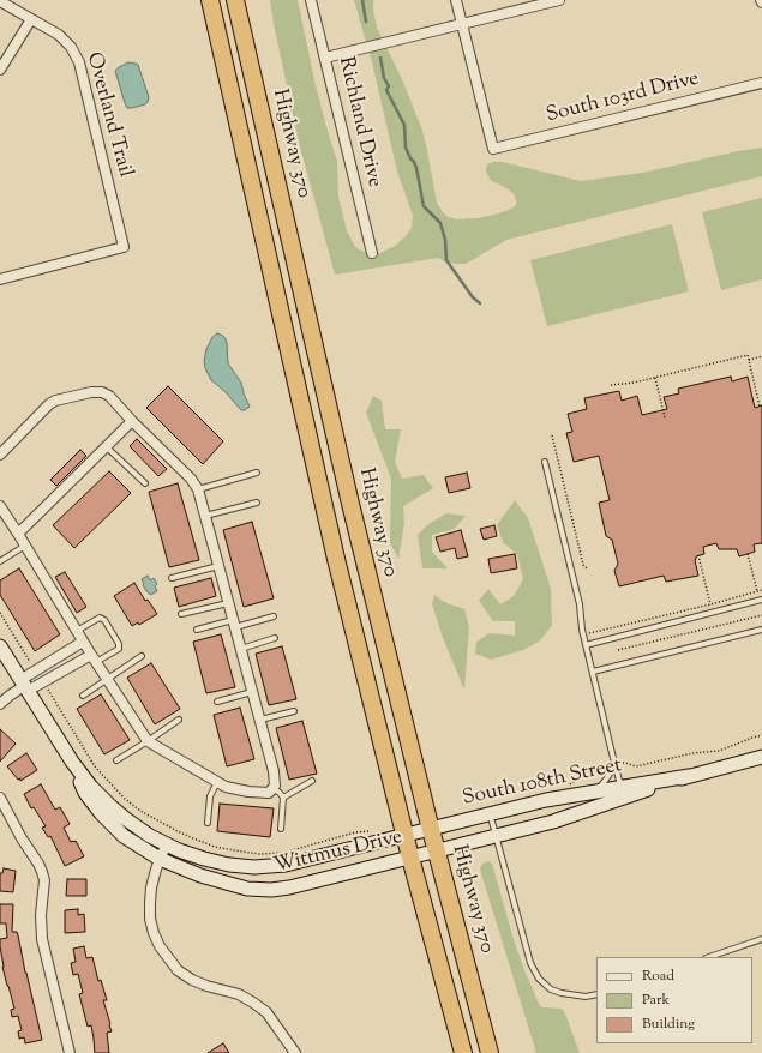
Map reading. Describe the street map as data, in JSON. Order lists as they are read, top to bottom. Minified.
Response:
{"streets":{"highway":["Highway 370"],"street":["South 103rd Drive","Overland Trail","Richland Drive","South 108th Street","Wittmus Drive"]},"crossings":[["Highway 370","South 108th Street"],["Highway 370","Wittmus Drive"],["South 108th Street","Wittmus Drive"]],"legend":["Road","Park","Building"]}
